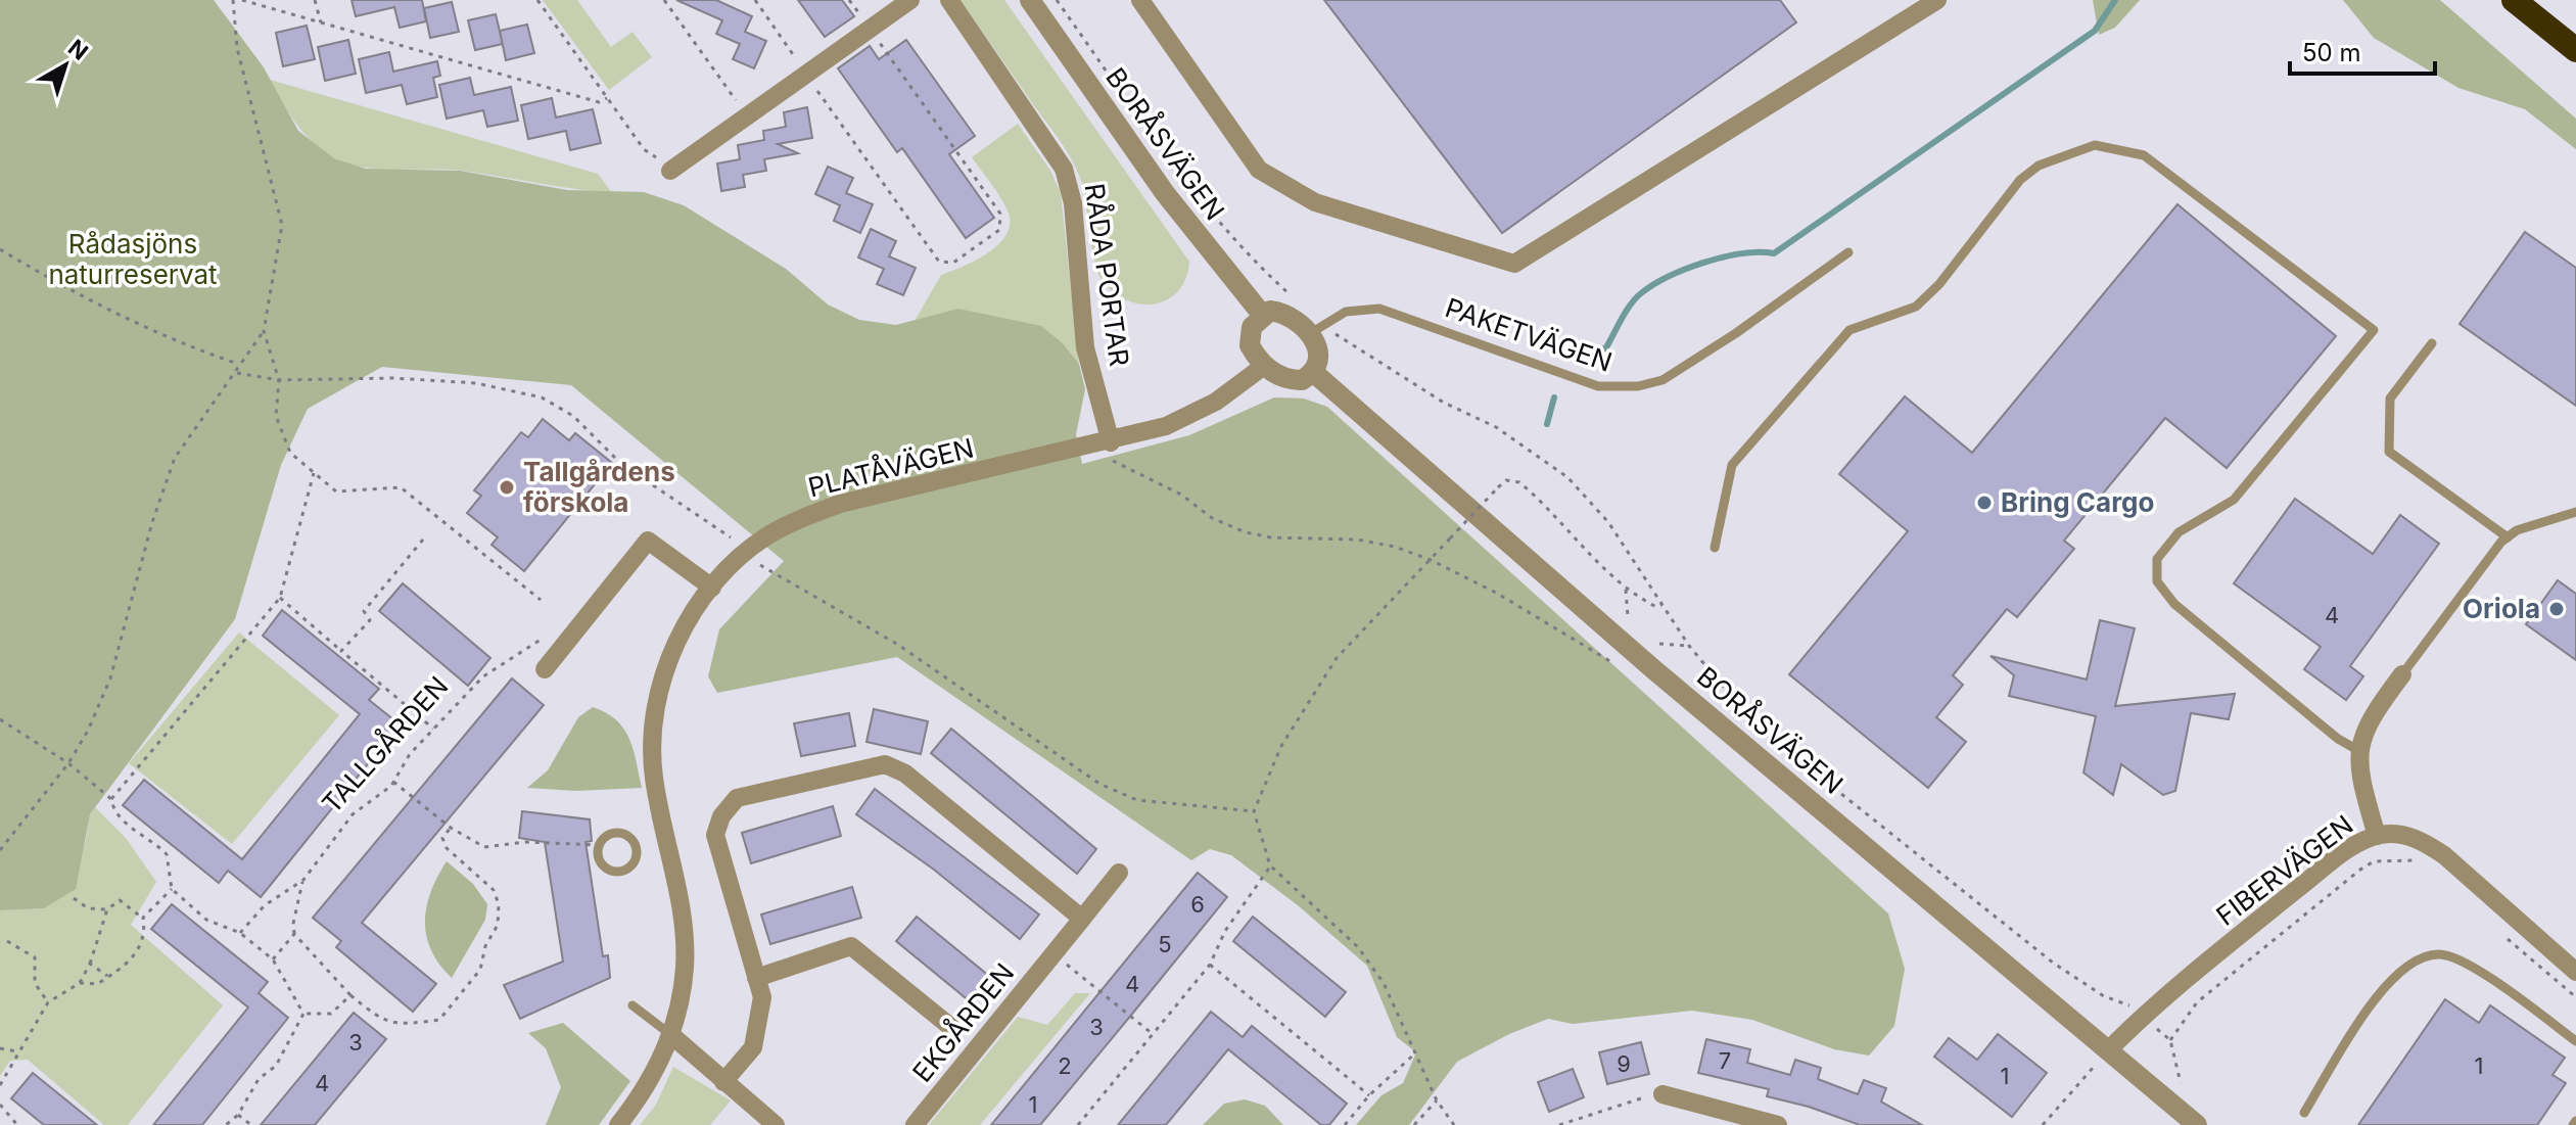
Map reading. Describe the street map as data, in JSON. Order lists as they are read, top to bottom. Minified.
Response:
{"streets":{"street":["BORÅSVÄGEN","RÅDA PORTAR","PLATÅVÄGEN","FIBERVÄGEN","EKGÅRDEN"],"lane":["PAKETVÄGEN"],"path":["TALLGÅRDEN"]},"crossings":[["BORÅSVÄGEN","PAKETVÄGEN"],["BORÅSVÄGEN","PLATÅVÄGEN"],["BORÅSVÄGEN","FIBERVÄGEN"],["RÅDA PORTAR","PLATÅVÄGEN"],["PAKETVÄGEN","PLATÅVÄGEN"]],"parks":["Rådasjöns naturreservat"],"places":["Tallgårdens förskola","Bring Cargo","Oriola"],"house_numbers":["4","6","5","4","3","3","7","9","2","1","1","4","1"],"scale_bar":"50 m","north":"top right"}
